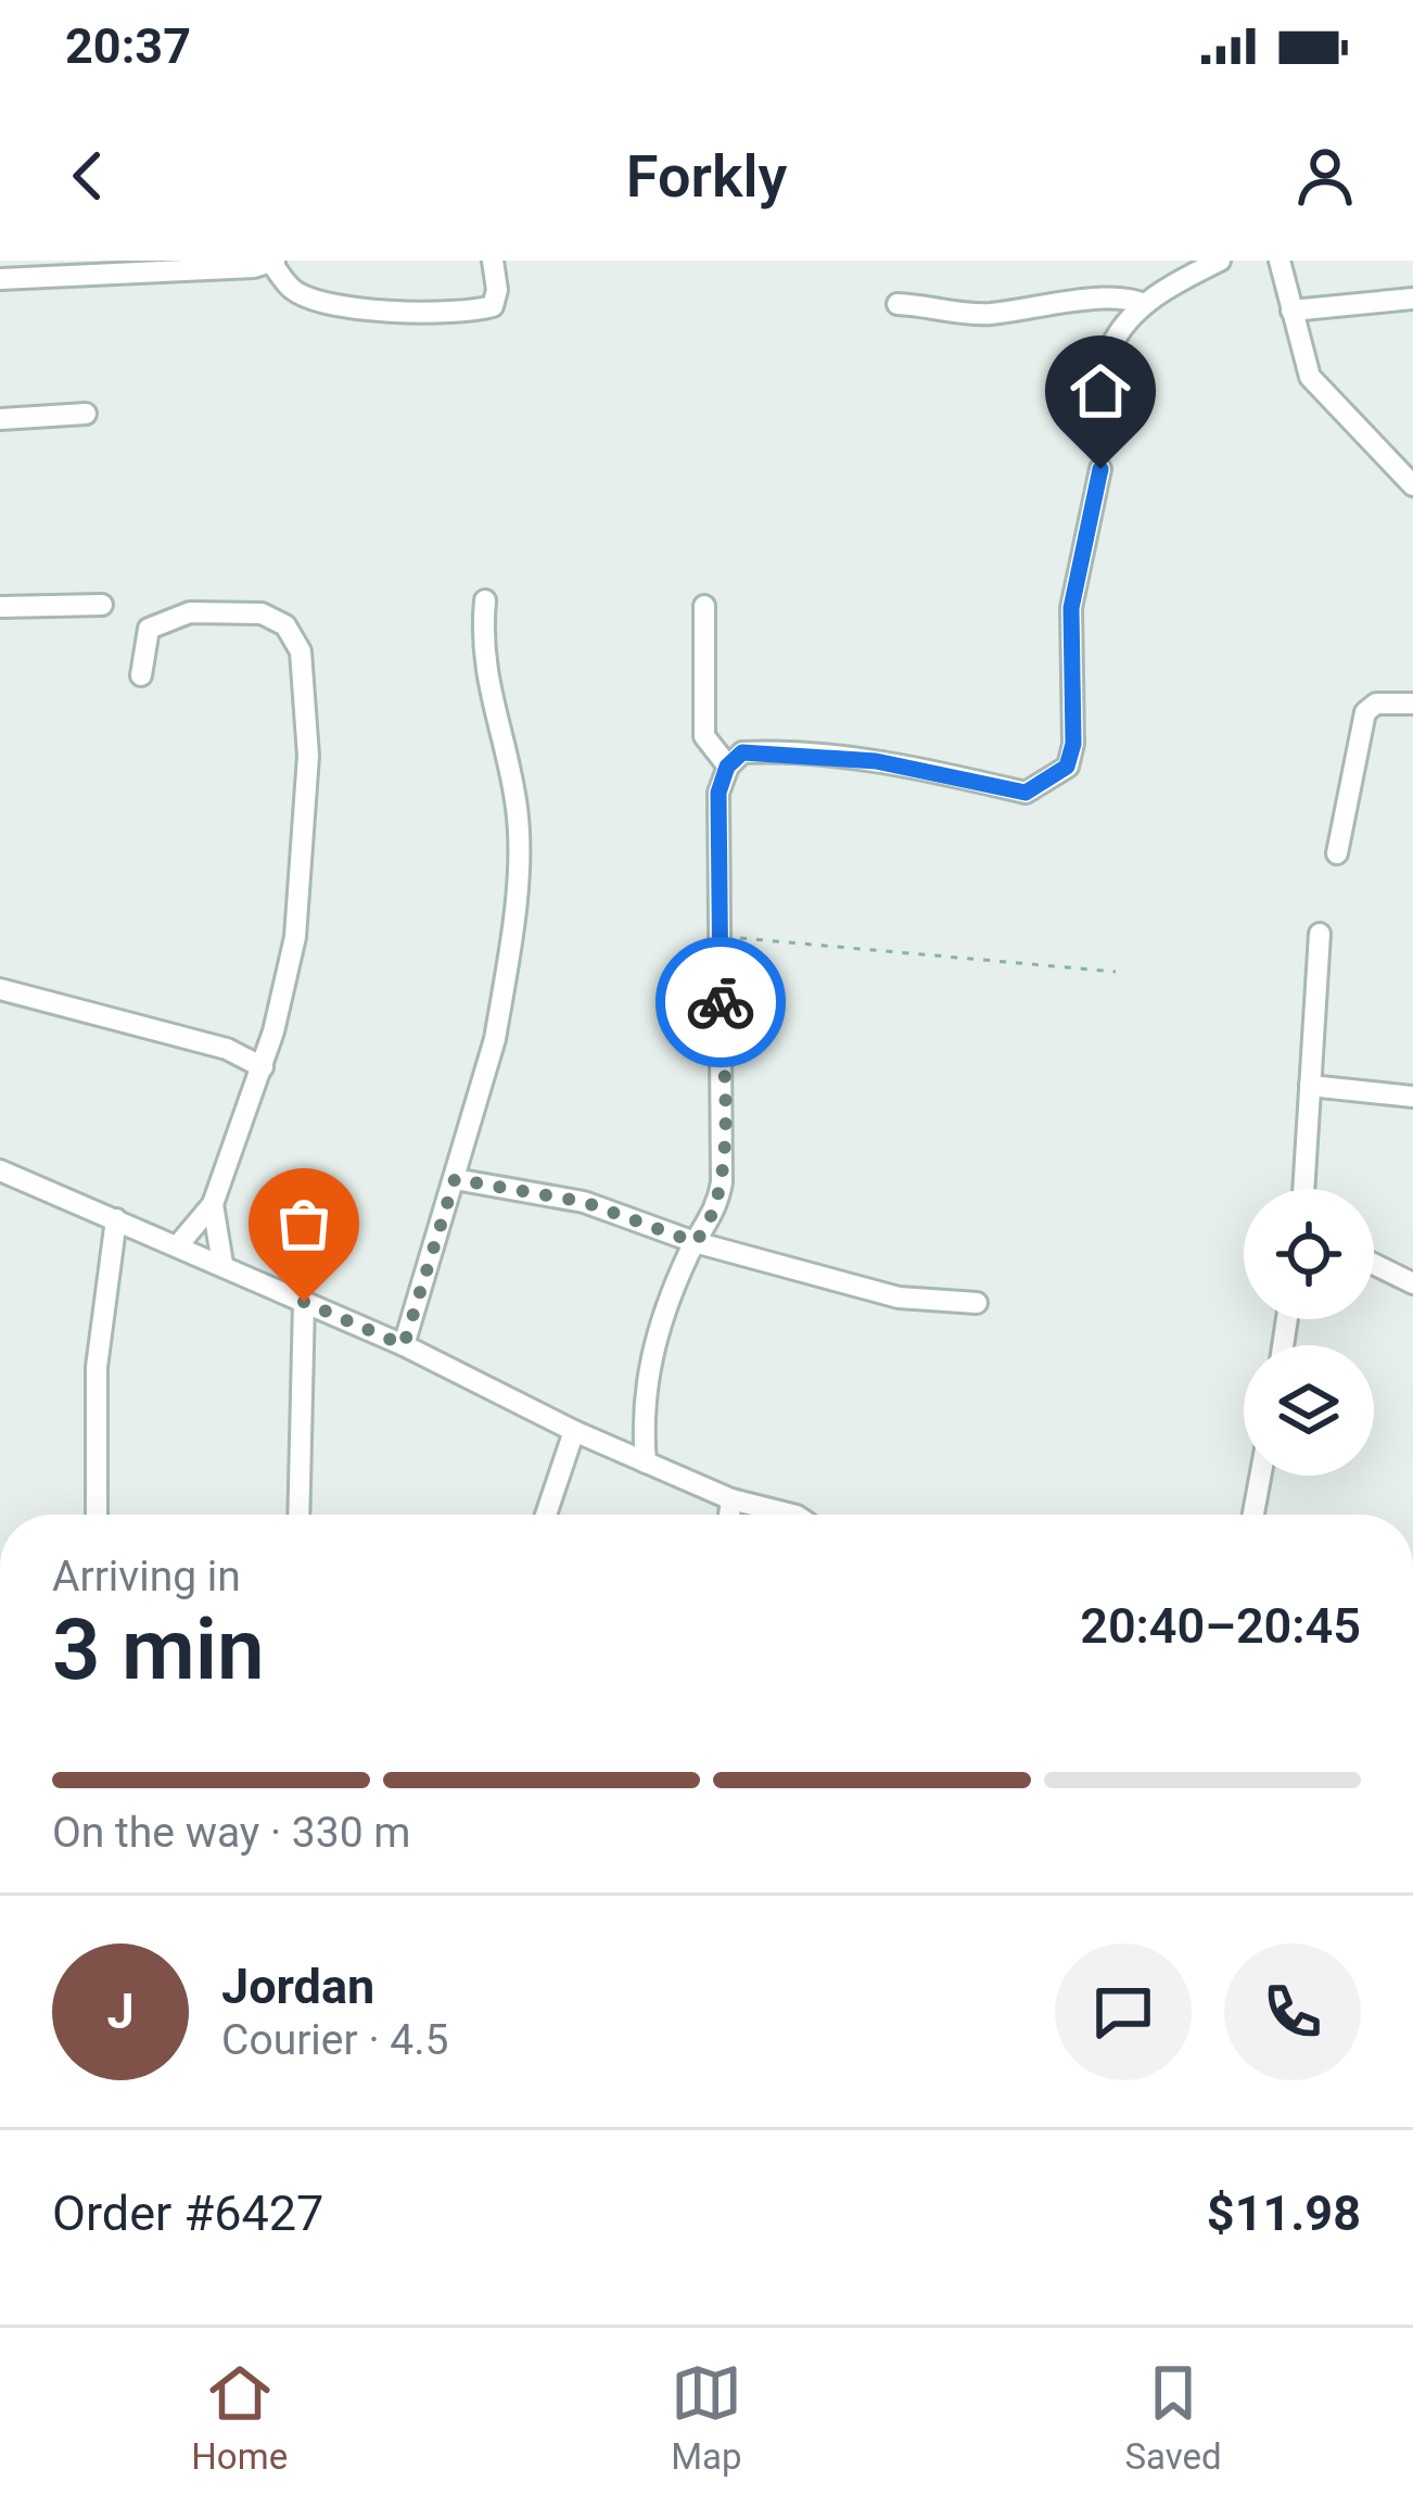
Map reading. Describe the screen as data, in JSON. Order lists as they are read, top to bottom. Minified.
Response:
{"page":{"status":"20:37","header":"Forkly","heading":["3 min","Arriving in","20:40–20:45"],"panel":["Jordan","Courier · 4.5","Order #6427","$11.98"],"bar":"On the way · 330 m","round":"J","tabs":["Home","Map","Saved"]}}
